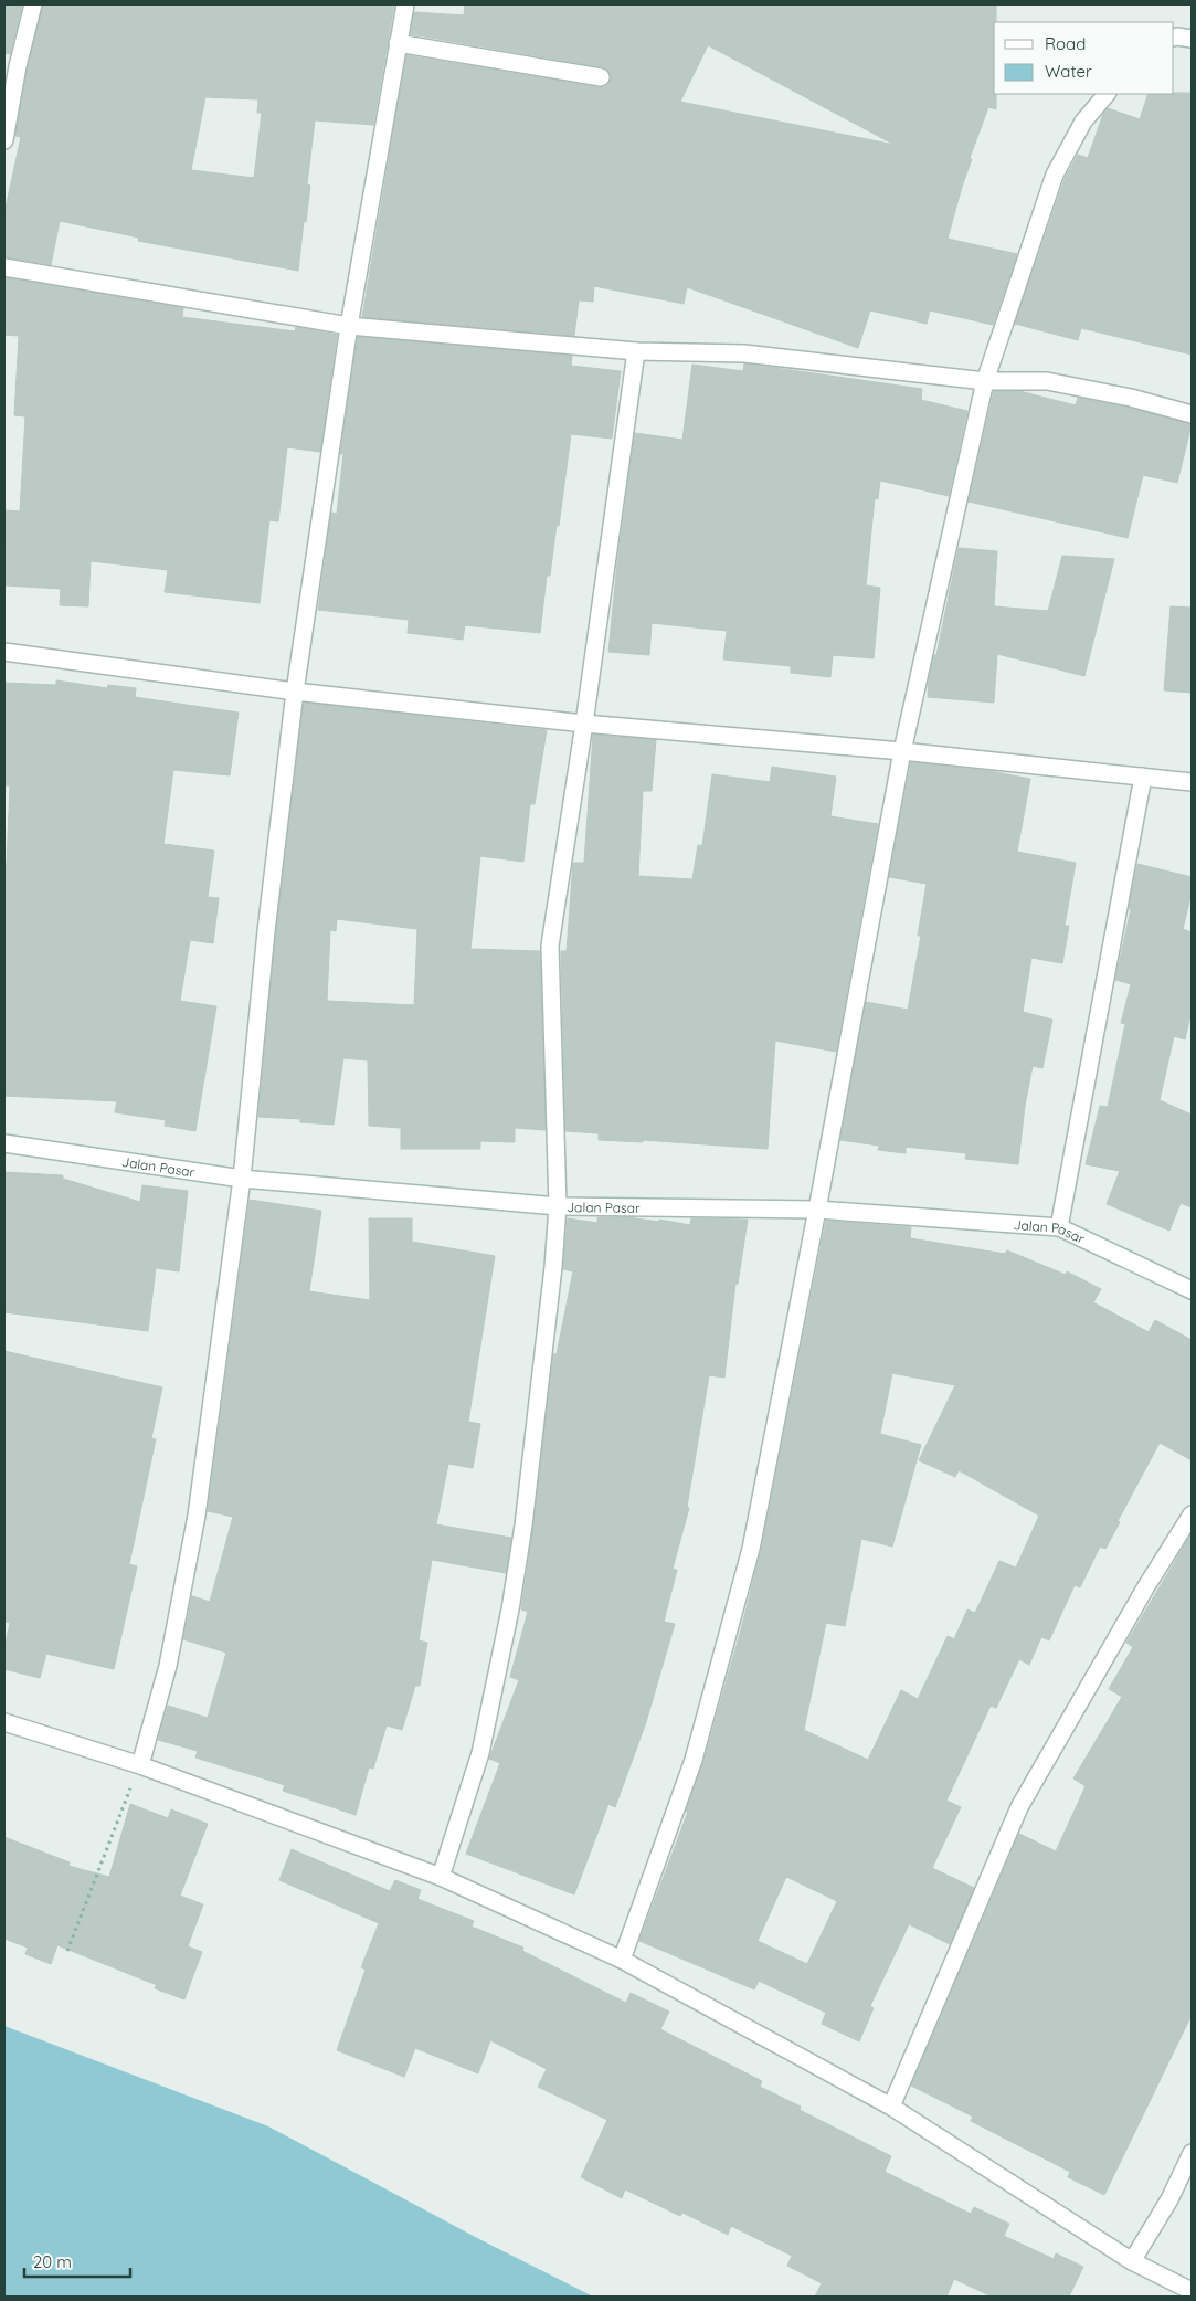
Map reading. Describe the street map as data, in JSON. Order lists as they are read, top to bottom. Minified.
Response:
{"streets":{"street":["Jalan Pasar"]},"legend":["Road","Water"],"scale_bar":"20 m"}
